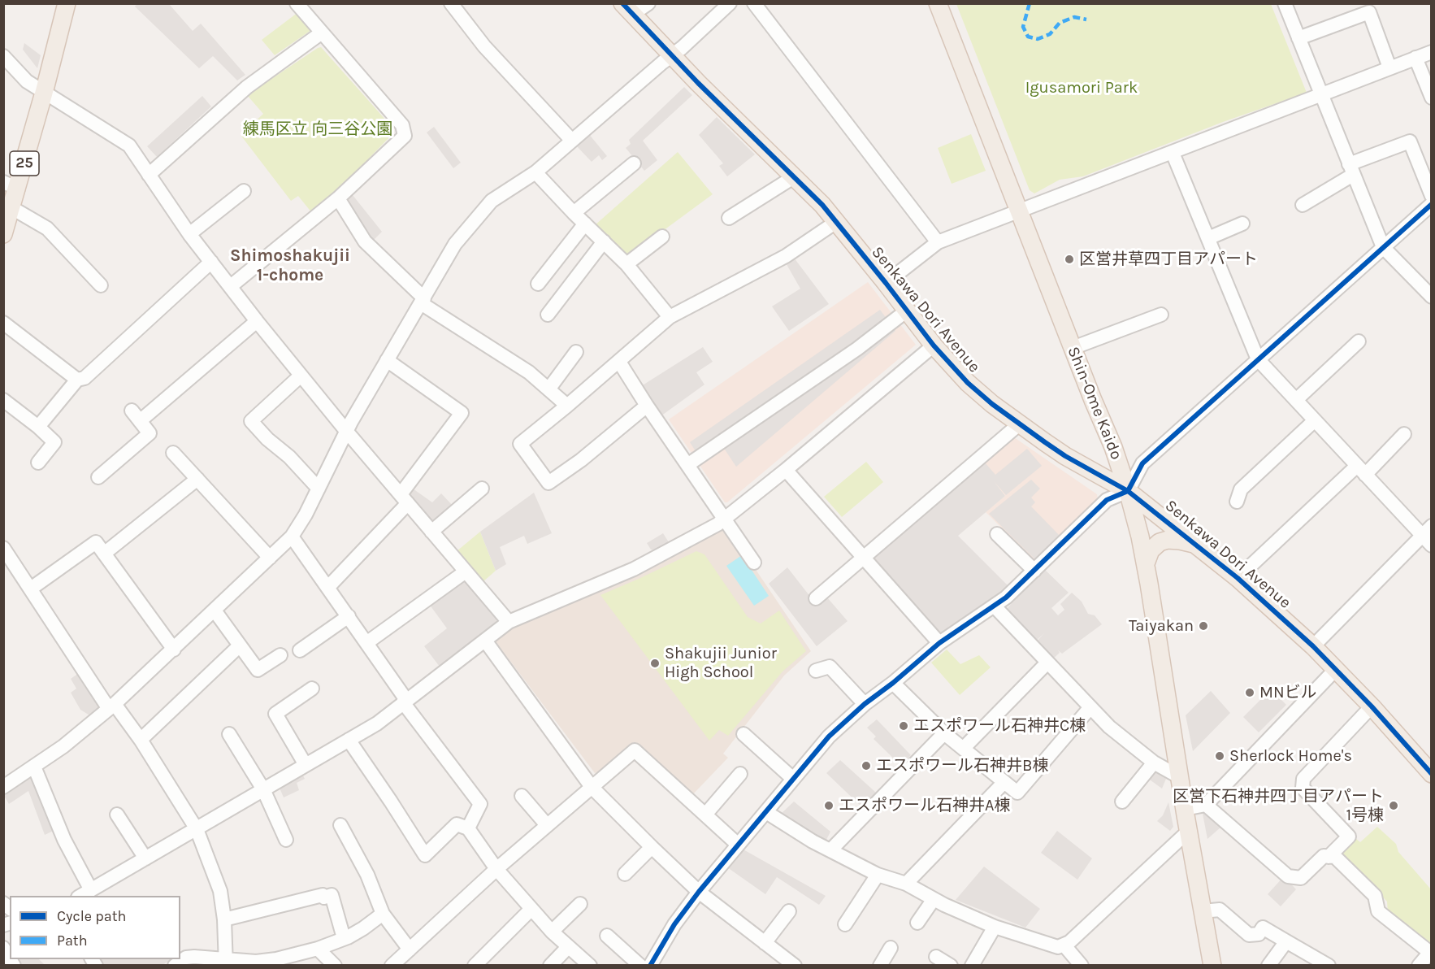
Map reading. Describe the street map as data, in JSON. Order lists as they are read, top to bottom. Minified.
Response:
{"streets":{"main road":["25","Senkawa Dori Avenue","Shin-Ome Kaido"]},"crossings":[["Senkawa Dori Avenue","Shin-Ome Kaido"]],"districts":["Shimoshakujii 1-chome"],"parks":["Igusamori Park","練馬区立 向三谷公園"],"places":["区営井草四丁目アパート","Taiyakan","Shakujii Junior High School","MNビル","エスポワール石神井C棟","Sherlock Home's","エスポワール石神井B棟","エスポワール石神井A棟","区営下石神井四丁目アパート 1号棟"],"legend":["Cycle path","Path"]}
